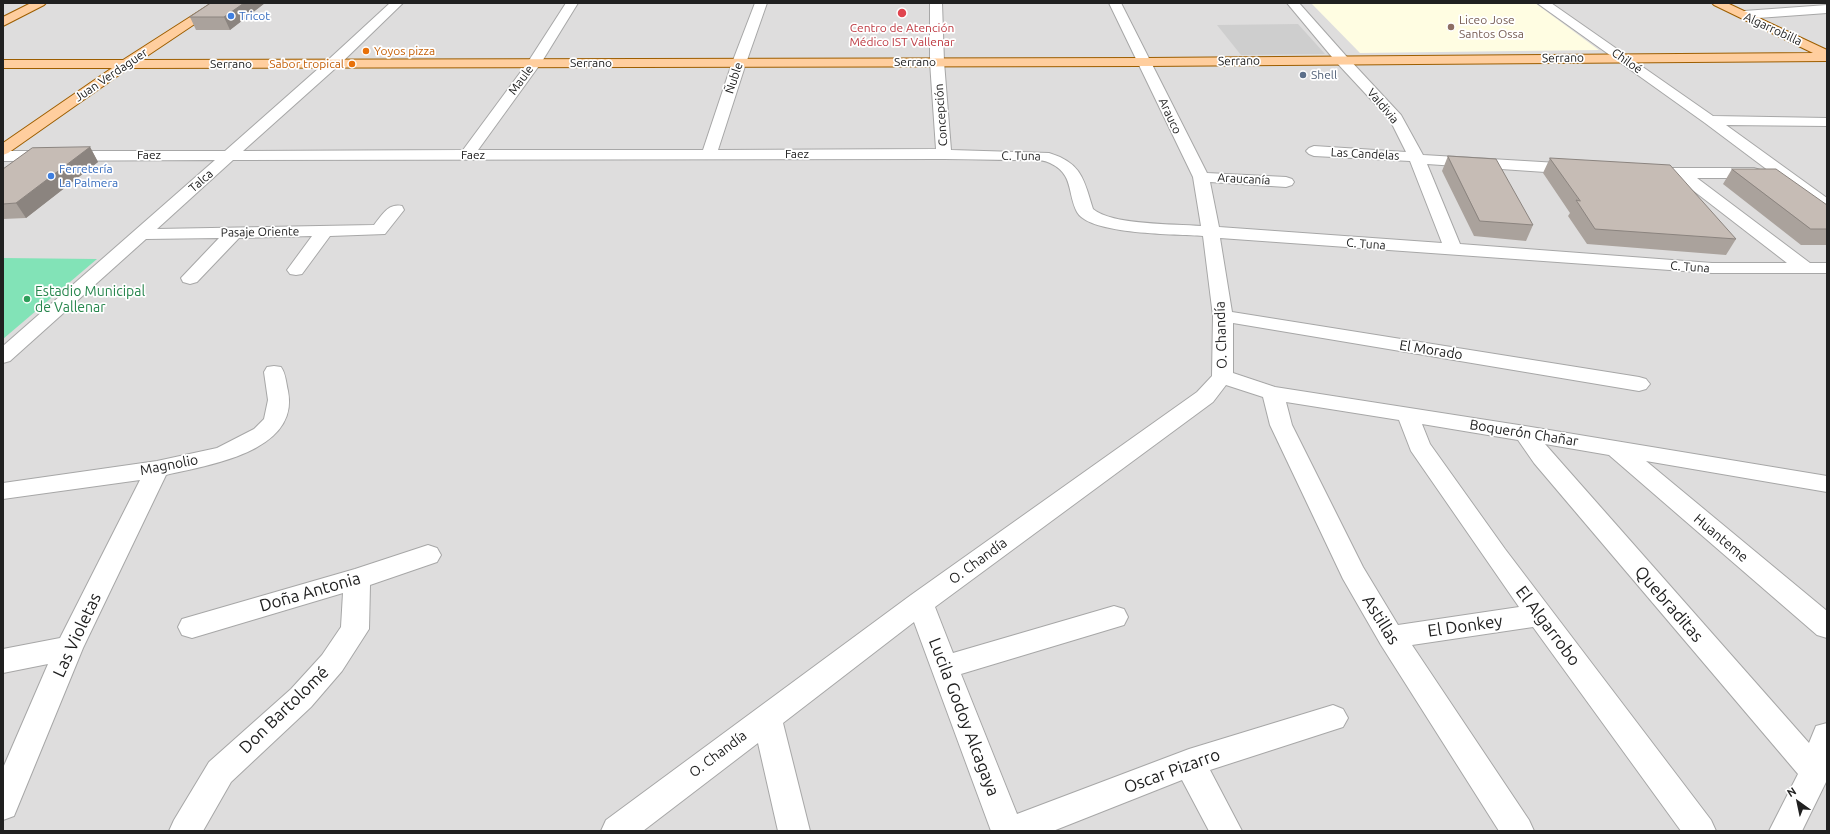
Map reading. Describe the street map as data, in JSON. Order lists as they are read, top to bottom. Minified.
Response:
{"streets":{"main road":["Algarrobilla","Serrano","Juan Verdaguer"],"street":["Chiloé","Ñuble","Maule","Valdivia","Concepción","Arauco","Faez","Las Candelas","C. Tuna","Araucanía","Talca","Pasaje Oriente","O. Chandía","El Morado","Boquerón Chañar","Magnolio","Huanteme","Doña Antonia","Quebraditas","Astillas","El Donkey","El Algarrobo","Las Violetas","Don Bartolomé","Lucila Godoy Alcagaya","Oscar Pizarro"]},"crossings":[["Algarrobilla","Serrano"],["Serrano","Chiloé"],["Serrano","Juan Verdaguer"],["Serrano","Ñuble"],["Serrano","Maule"],["Serrano","Valdivia"],["Serrano","Concepción"],["Serrano","Arauco"],["Serrano","Talca"],["Ñuble","Faez"],["Maule","Faez"],["Valdivia","Las Candelas"],["Valdivia","C. Tuna"],["Concepción","Faez"],["Concepción","C. Tuna"],["Arauco","C. Tuna"],["Arauco","Araucanía"],["Arauco","O. Chandía"],["Faez","C. Tuna"],["Faez","Talca"],["C. Tuna","O. Chandía"],["Talca","Pasaje Oriente"],["O. Chandía","El Morado"],["O. Chandía","Boquerón Chañar"],["O. Chandía","Lucila Godoy Alcagaya"],["Boquerón Chañar","Huanteme"],["Boquerón Chañar","Quebraditas"],["Boquerón Chañar","Astillas"],["Boquerón Chañar","El Algarrobo"],["Magnolio","Las Violetas"],["Doña Antonia","Don Bartolomé"],["Astillas","El Donkey"],["El Donkey","El Algarrobo"]],"places":["Centro de Atención Médico IST Vallenar","Tricot","Liceo Jose Santos Ossa","Yoyos pizza","Sabor tropical","Shell","Ferretería La Palmera","Estadio Municipal de Vallenar"],"north":"top left"}
